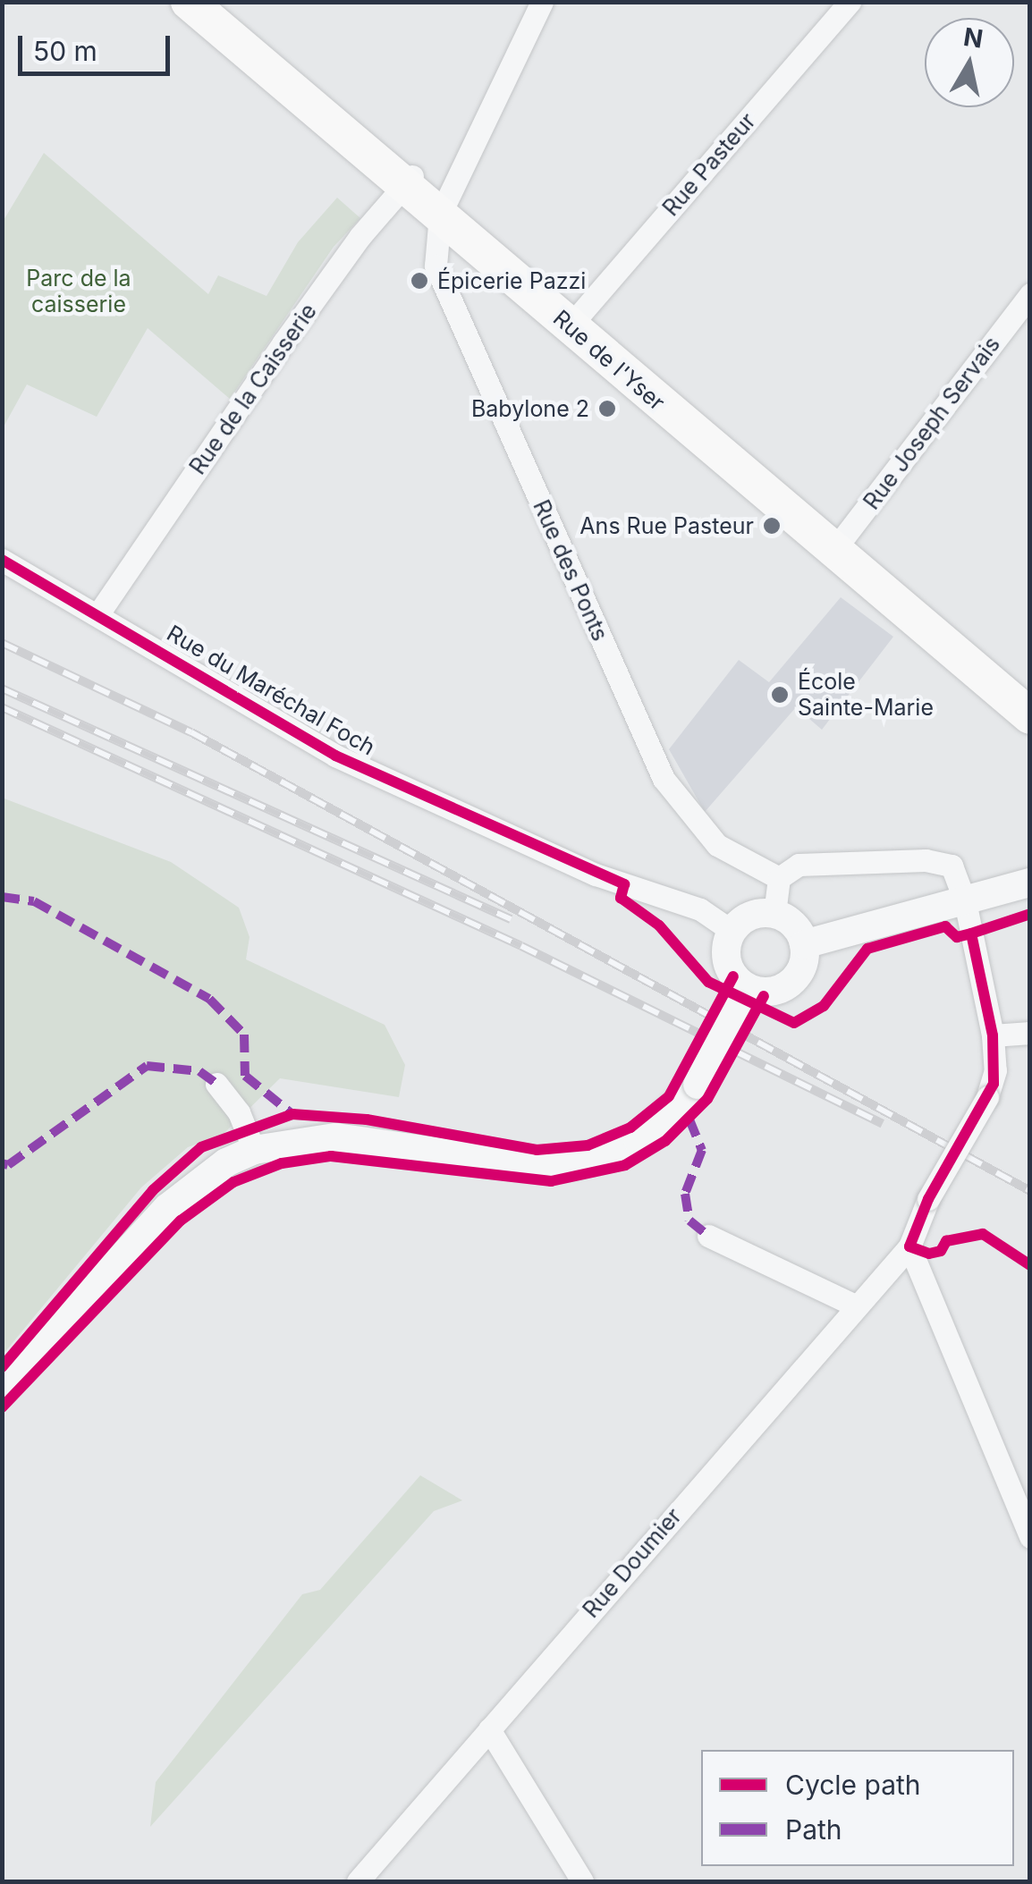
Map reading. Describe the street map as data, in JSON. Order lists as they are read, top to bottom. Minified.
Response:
{"streets":{"main road":["Rue de l'Yser"],"street":["Rue Pasteur","Rue de la Caisserie","Rue Joseph Servais","Rue des Ponts","Rue du Maréchal Foch","Rue Doumier"]},"crossings":[["Rue Pasteur","Rue de l'Yser"],["Rue de l'Yser","Rue de la Caisserie"],["Rue de l'Yser","Rue Joseph Servais"],["Rue de l'Yser","Rue des Ponts"],["Rue de la Caisserie","Rue du Maréchal Foch"]],"parks":["Parc de la caisserie"],"places":["Épicerie Pazzi","Babylone 2","Ans Rue Pasteur","École Sainte-Marie"],"legend":["Cycle path","Path"],"scale_bar":"50 m","north":"top"}
